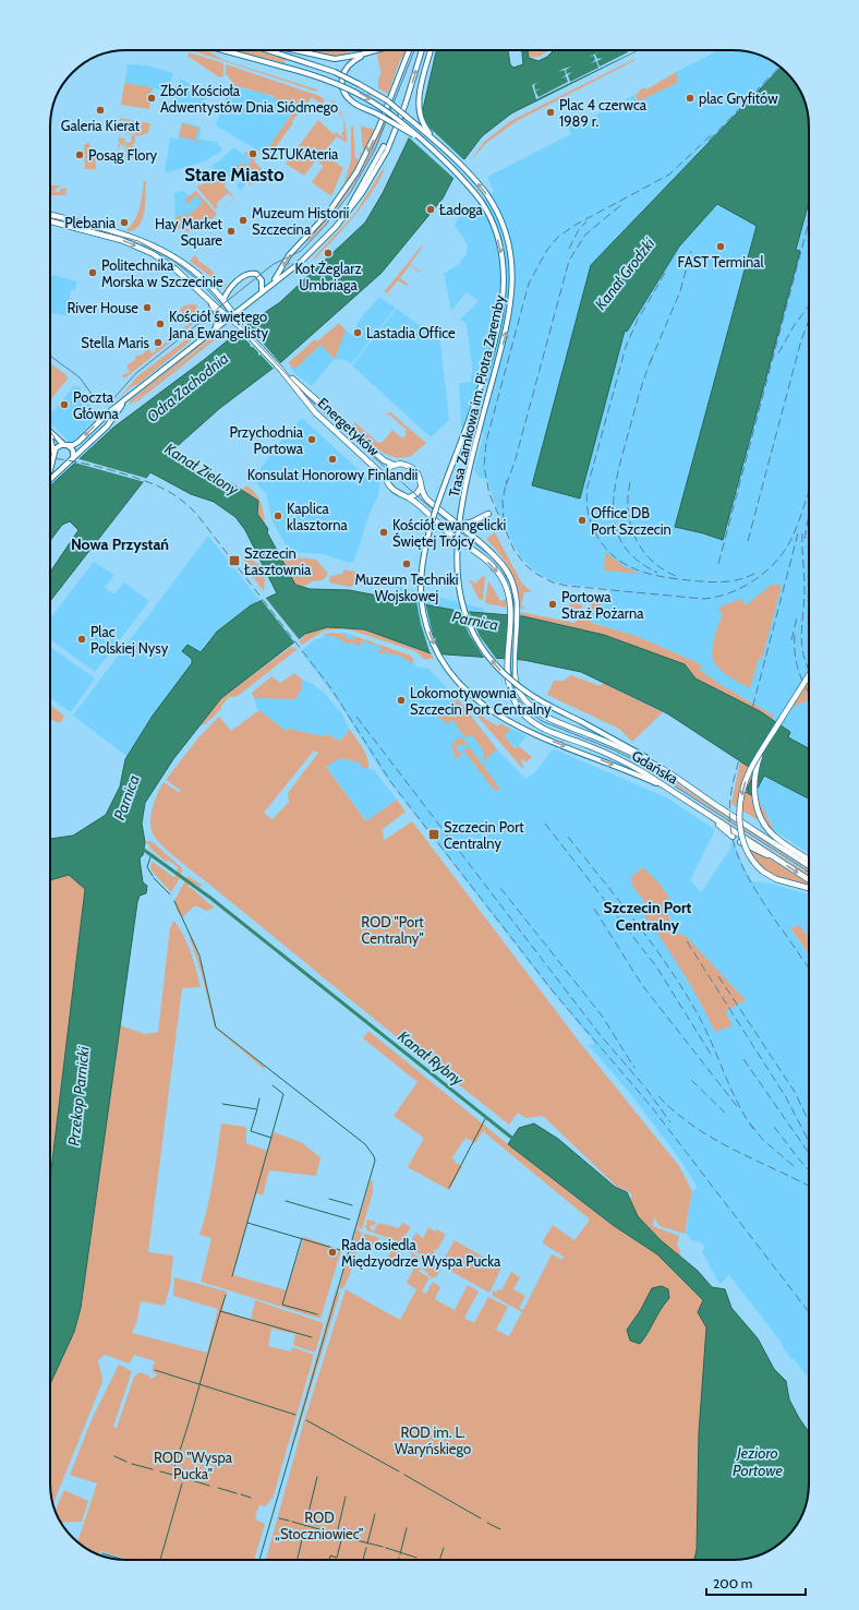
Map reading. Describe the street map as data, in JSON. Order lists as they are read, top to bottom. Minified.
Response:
{"streets":{"main road":["Trasa Zamkowa im. Piotra Zaremby","Energetyków","Gdańska"]},"crossings":[["Trasa Zamkowa im. Piotra Zaremby","Gdańska"],["Energetyków","Gdańska"]],"one_way":["Gdańska"],"districts":["Stare Miasto","Nowa Przystań","Szczecin Port Centralny"],"water":["Kanał Grodzki","Odra Zachodnia","Kanał Zielony","Parnica","Kanał Rybny","Przekop Parnicki","Jezioro Portowe"],"parks":["ROD \"Port Centralny\"","ROD im. L. Waryńskiego","ROD \"Wyspa Pucka\"","ROD „Stoczniowiec”"],"places":{"other":["Zbór Kościoła Adwentystów Dnia Siódmego","plac Gryfitów","Galeria Kierat","Plac 4 czerwca 1989 r.","SZTUKAteria","Posąg Flory","Ładoga","Muzeum Historii Szczecina","Plebania","Hay Market Square","FAST Terminal","Kot Żeglarz Umbriaga","Politechnika Morska w Szczecinie","River House","Kościół świętego Jana Ewangelisty","Lastadia Office","Stella Maris","Poczta Główna","Przychodnia Portowa","Konsulat Honorowy Finlandii","Kaplica klasztorna","Office DB Port Szczecin","Kościół ewangelicki Świętej Trójcy","Muzeum Techniki Wojskowej","Portowa Straż Pożarna","Plac Polskiej Nysy","Lokomotywownia Szczecin Port Centralny","Rada osiedla Międzyodrze Wyspa Pucka"],"transit":["Szczecin Łasztownia","Szczecin Port Centralny"]},"scale_bar":"200 m"}
